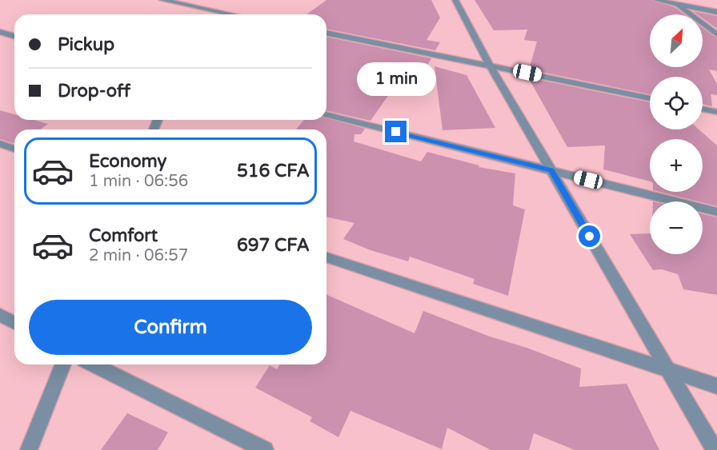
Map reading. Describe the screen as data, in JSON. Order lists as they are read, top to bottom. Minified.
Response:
{"north":"top right","page":{"map_buttons":["+","−"],"banner":["Pickup","Drop-off"],"bubble":"1 min","list":[{"name":"Economy","note":"1 min · 06:56","value":"516 CFA"},{"name":"Comfort","note":"2 min · 06:57","value":"697 CFA"}],"buttons":"Confirm"}}
